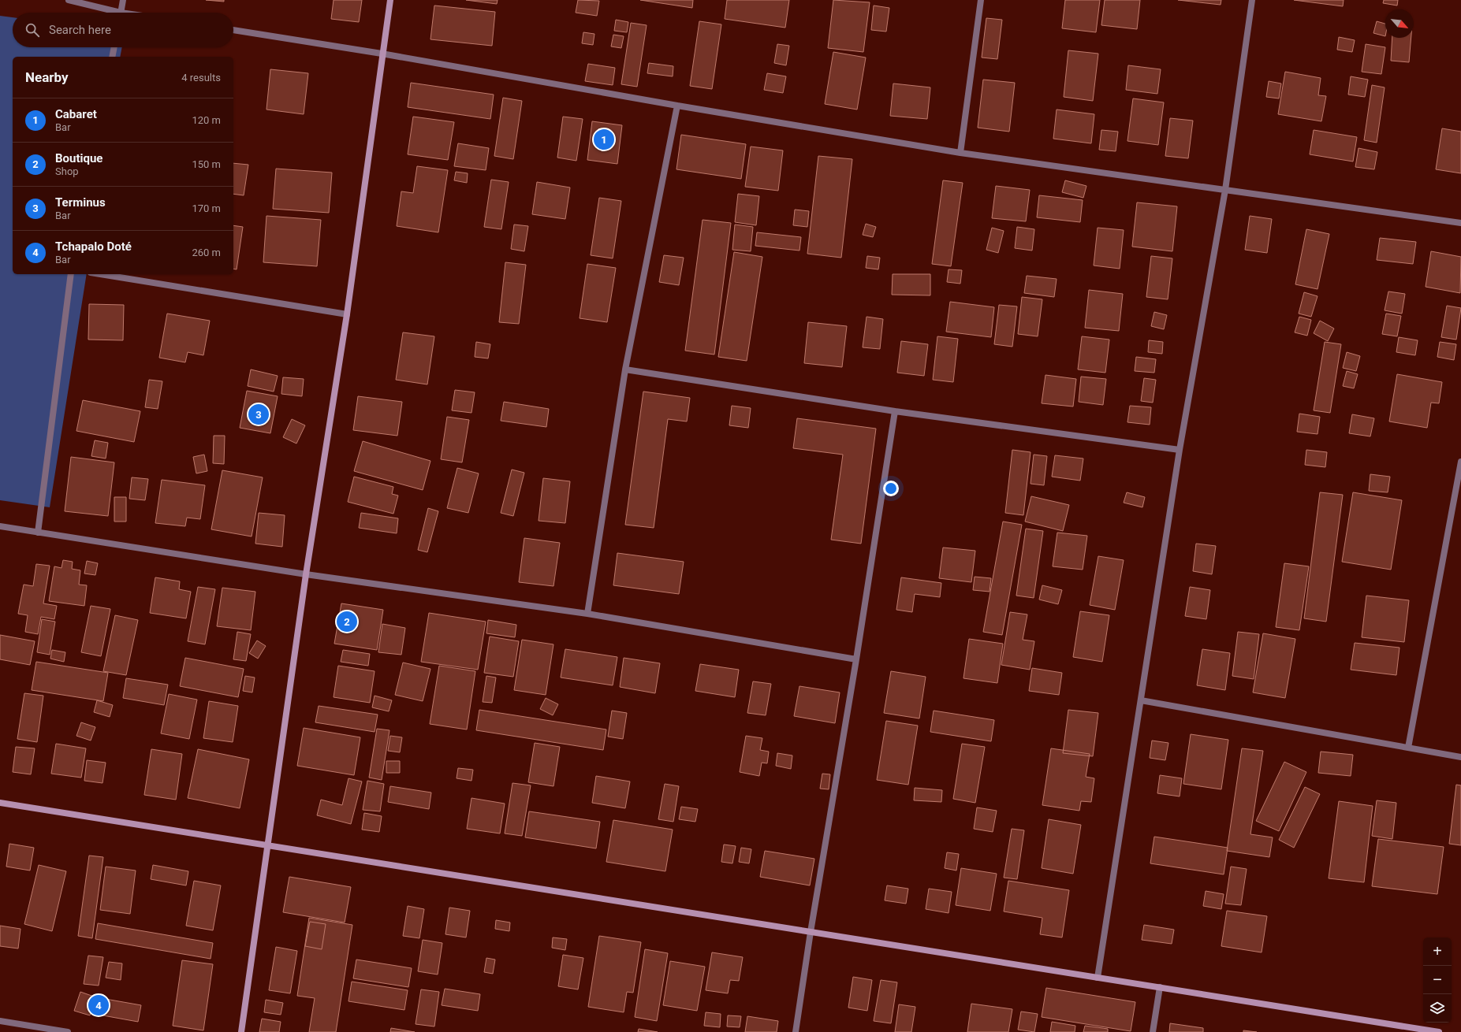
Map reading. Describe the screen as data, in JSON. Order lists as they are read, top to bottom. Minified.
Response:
{"north":"bottom right","page":{"search":"Search here","heading":["Nearby","4 results"],"list":[{"mark":"1","name":"Cabaret","note":"Bar","value":"120 m"},{"mark":"2","name":"Boutique","note":"Shop","value":"150 m"},{"mark":"3","name":"Terminus","note":"Bar","value":"170 m"},{"mark":"4","name":"Tchapalo Doté","note":"Bar","value":"260 m"}],"pins":["1","3","2","4"],"map_buttons":["+","−"]}}
